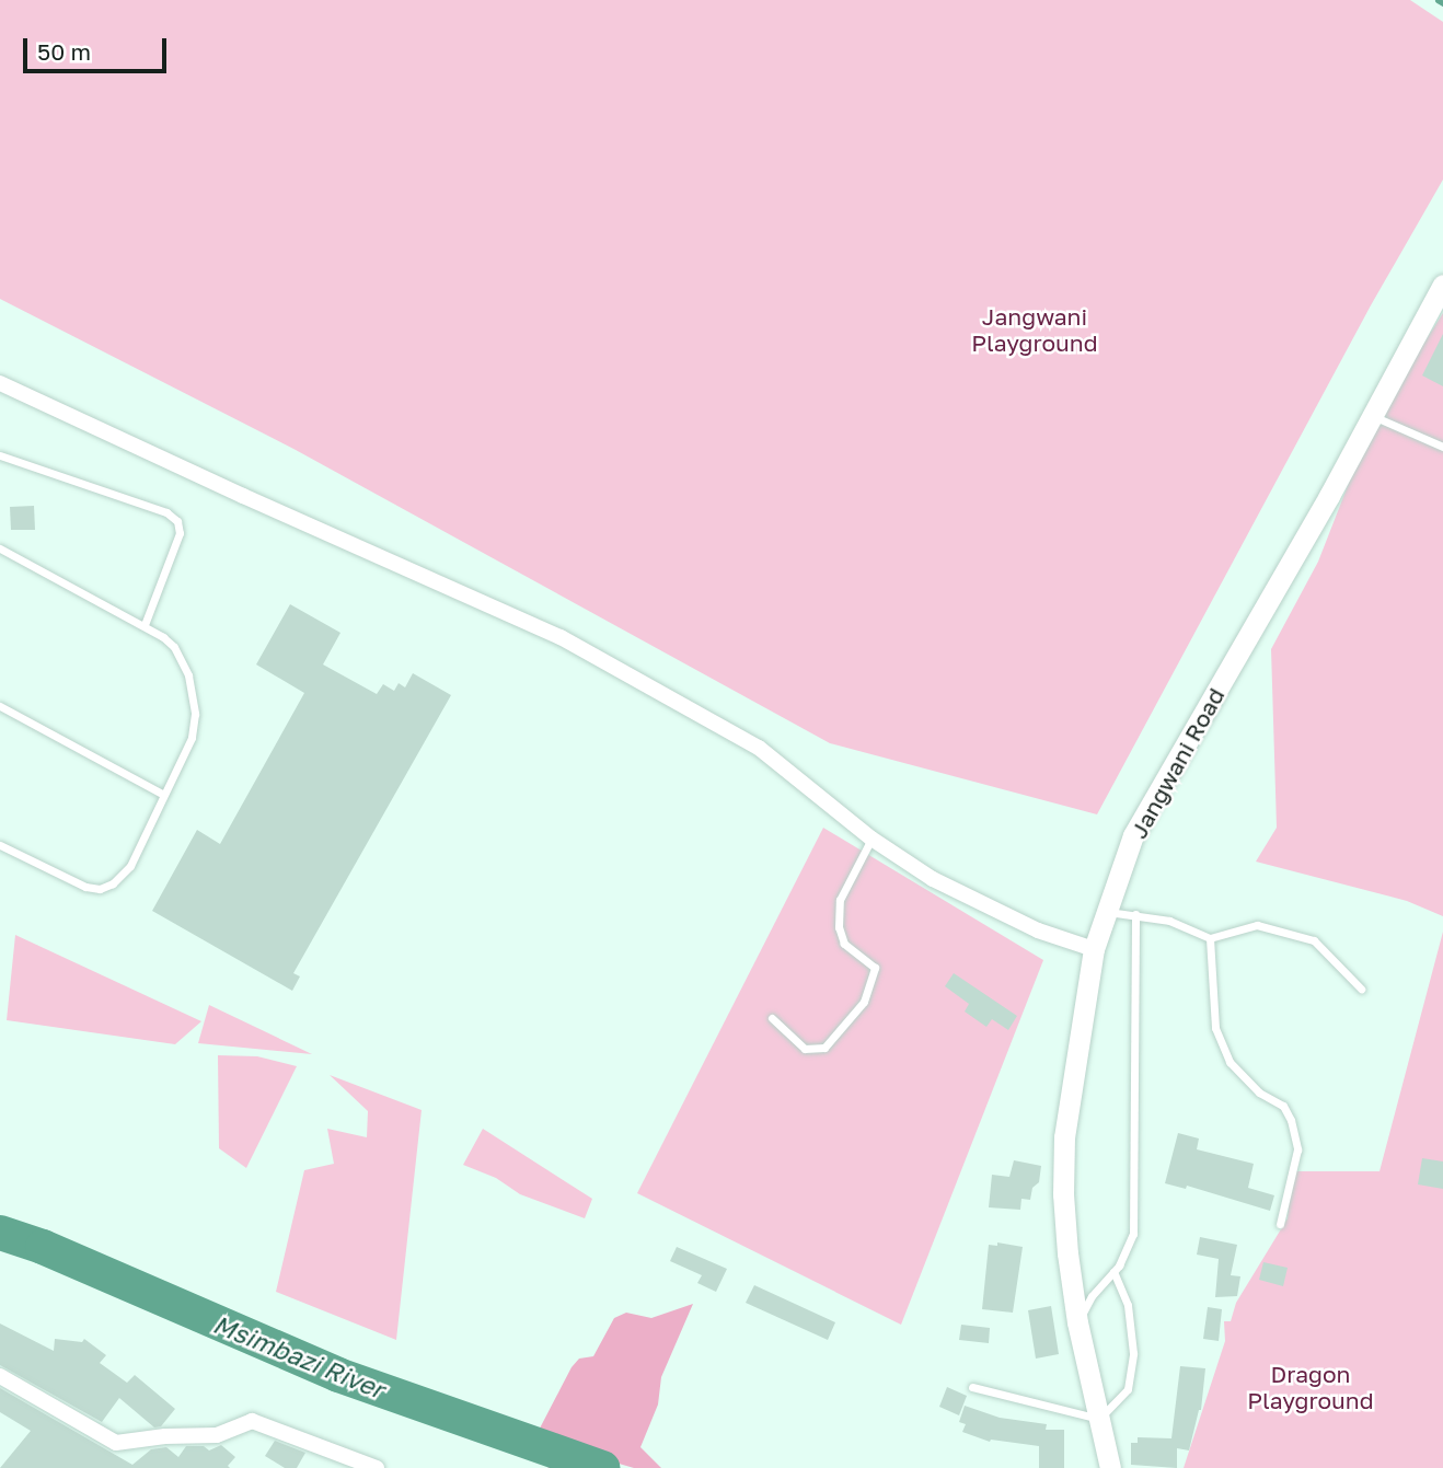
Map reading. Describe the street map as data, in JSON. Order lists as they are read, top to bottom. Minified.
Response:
{"streets":{"street":["Jangwani Road"]},"water":["Msimbazi River"],"parks":["Jangwani Playground","Dragon Playground"],"scale_bar":"50 m"}
